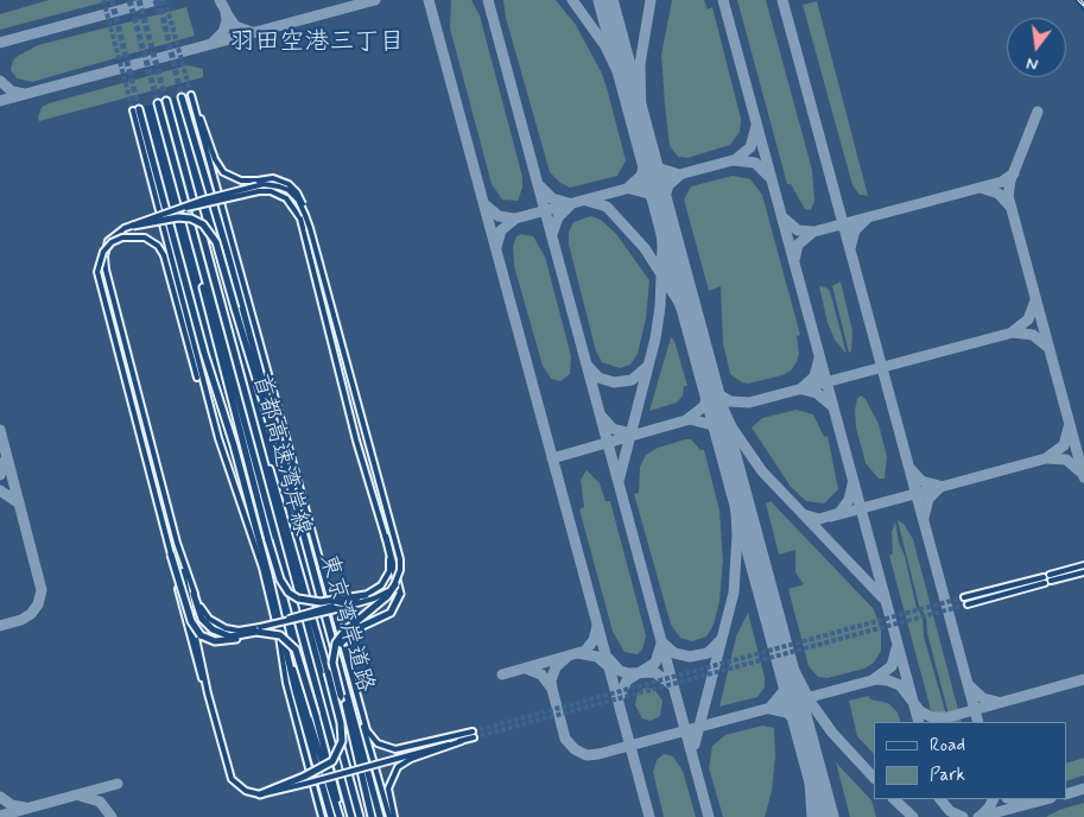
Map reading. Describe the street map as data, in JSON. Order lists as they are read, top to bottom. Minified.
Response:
{"streets":{"highway":["首都高速湾岸線","東京湾岸道路"]},"districts":["羽田空港三丁目"],"legend":["Road","Park"],"north":"bottom"}
